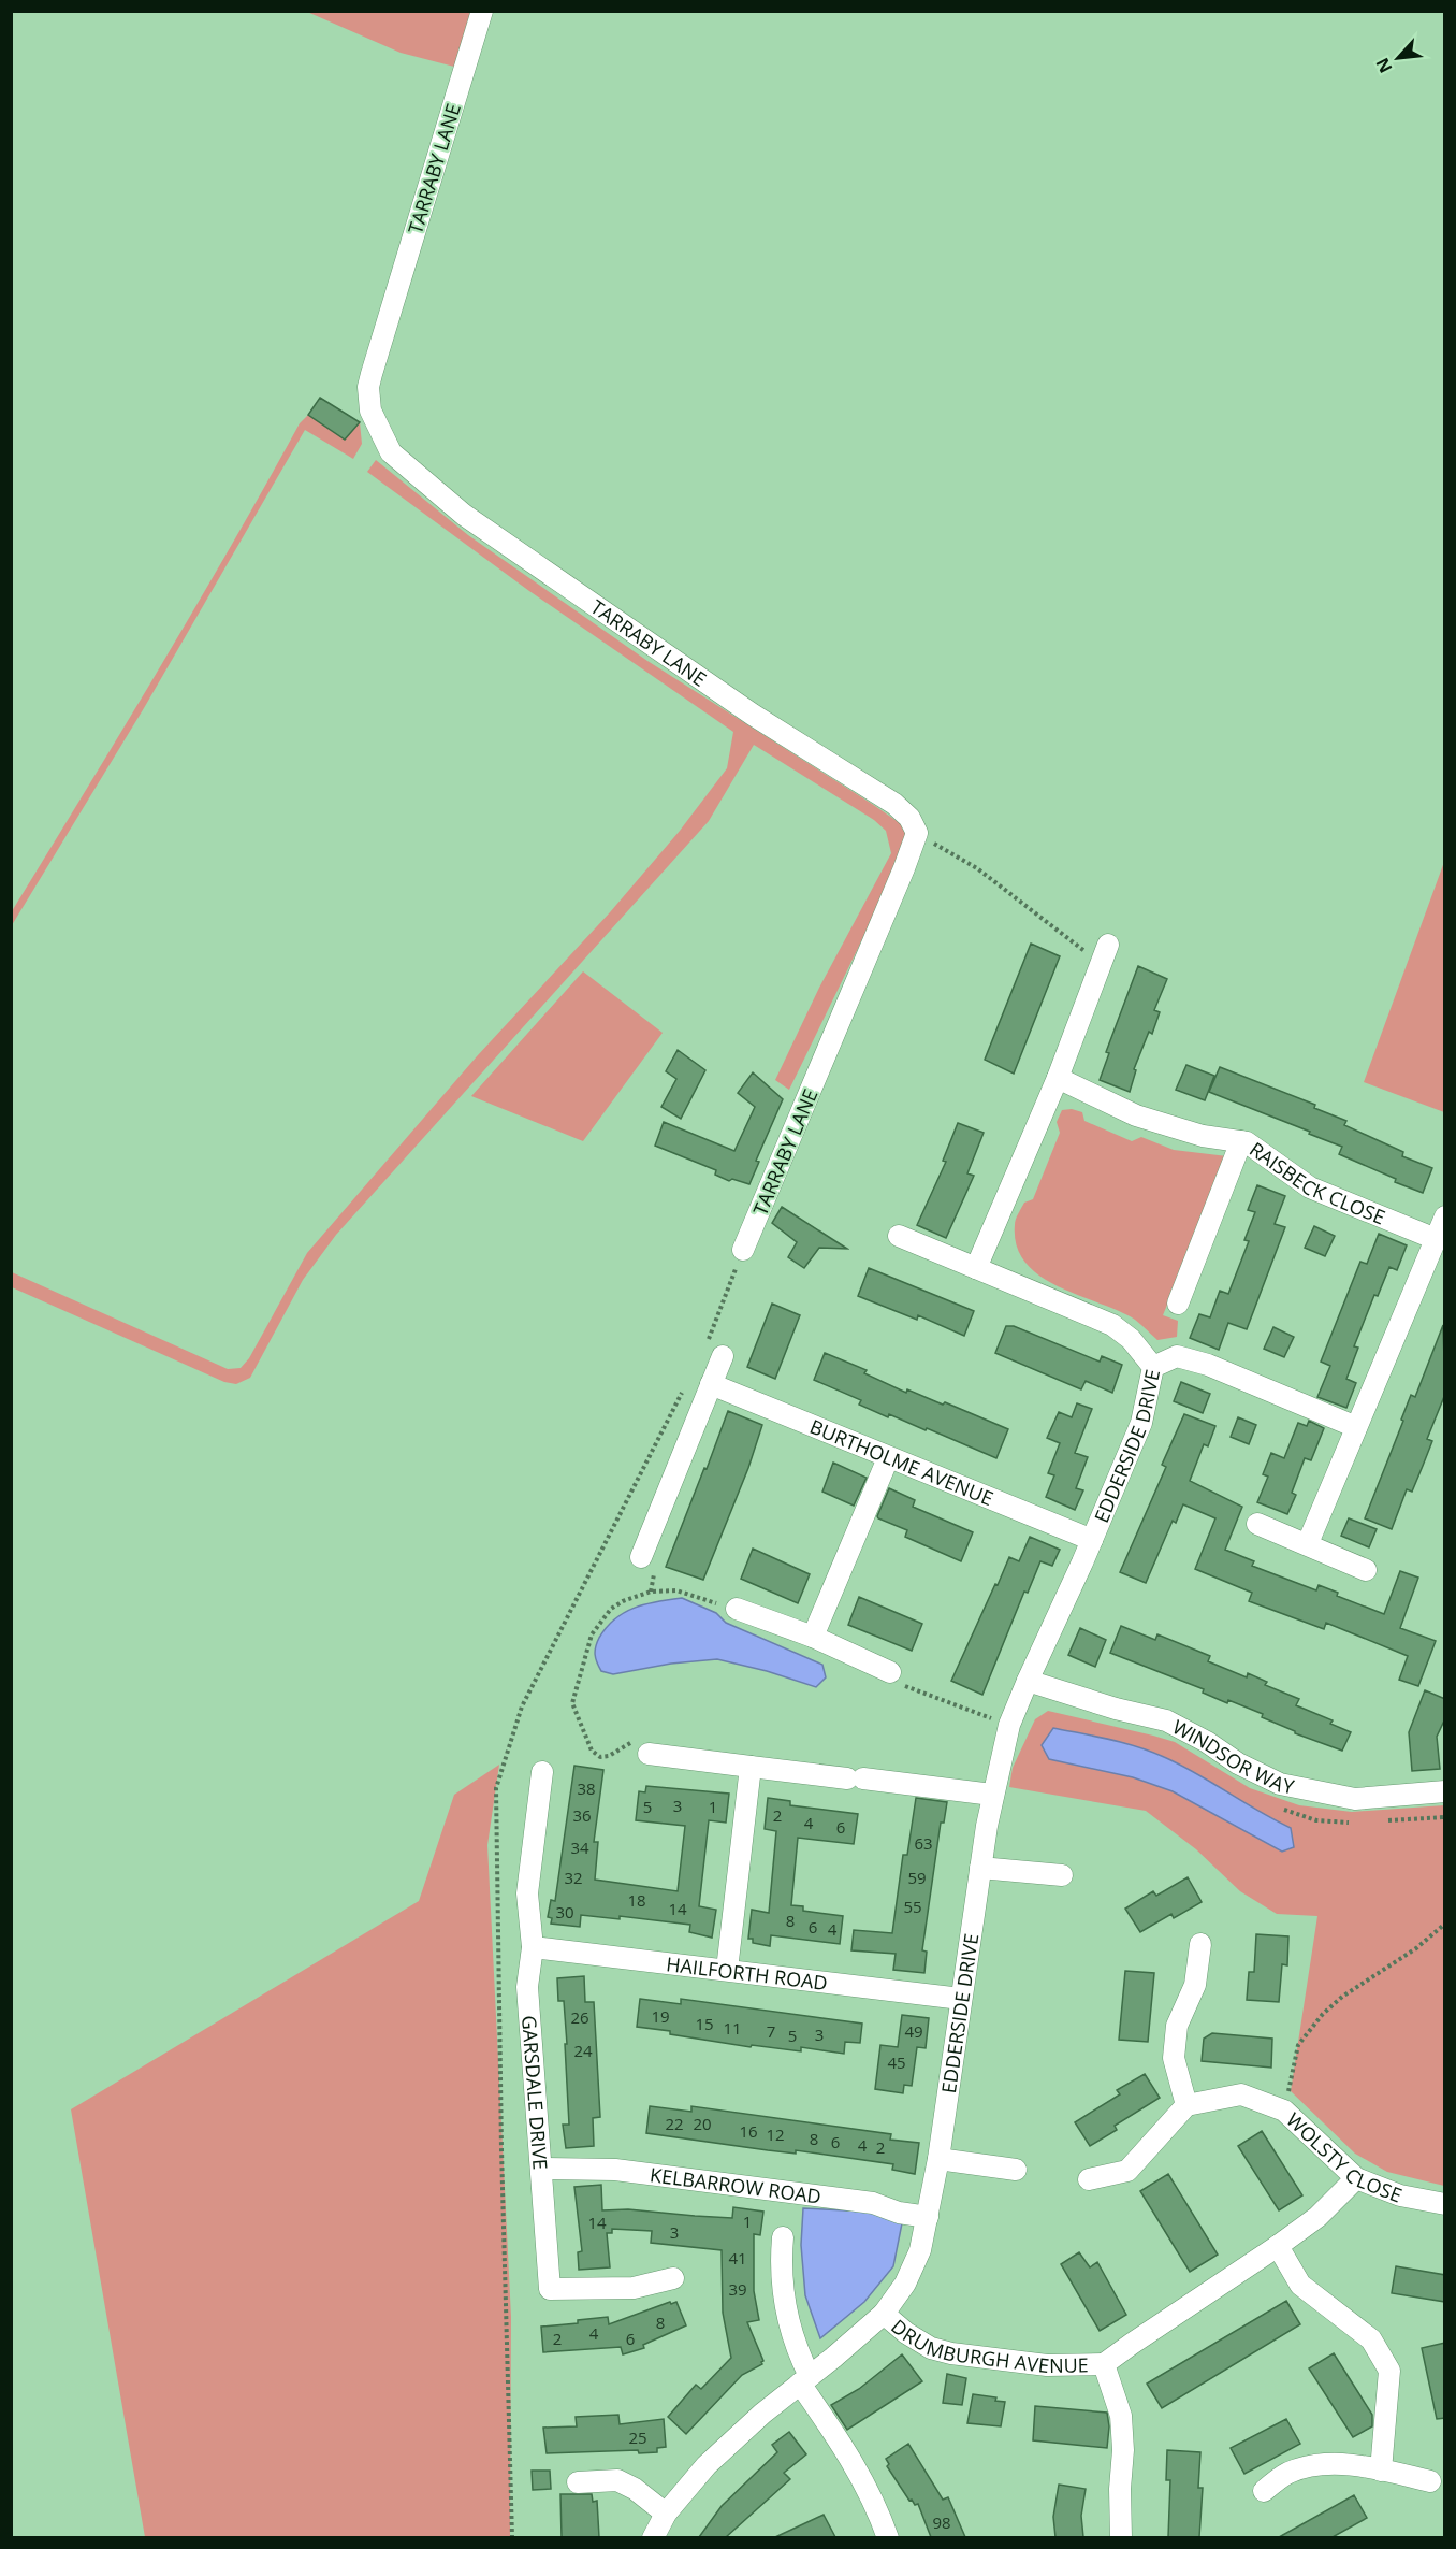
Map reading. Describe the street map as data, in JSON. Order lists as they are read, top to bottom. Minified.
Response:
{"streets":{"street":["TARRABY LANE","RAISBECK CLOSE","EDDERSIDE DRIVE","BURTHOLME AVENUE","WINDSOR WAY","HAILFORTH ROAD","GARSDALE DRIVE","WOLSTY CLOSE","KELBARROW ROAD","DRUMBURGH AVENUE"]},"crossings":[["EDDERSIDE DRIVE","BURTHOLME AVENUE"],["EDDERSIDE DRIVE","WINDSOR WAY"],["EDDERSIDE DRIVE","HAILFORTH ROAD"],["EDDERSIDE DRIVE","KELBARROW ROAD"],["EDDERSIDE DRIVE","DRUMBURGH AVENUE"],["HAILFORTH ROAD","GARSDALE DRIVE"],["GARSDALE DRIVE","KELBARROW ROAD"],["WOLSTY CLOSE","DRUMBURGH AVENUE"]],"house_numbers":["38","3","5","1","36","2","4","6","63","34","32","59","18","55","14","30","8","6","4","19","26","15","11","7","49","3","5","24","45","22","20","16","12","8","6","4","2","1","14","3","41","39","8","4","2","6","25","98"],"north":"bottom left"}
